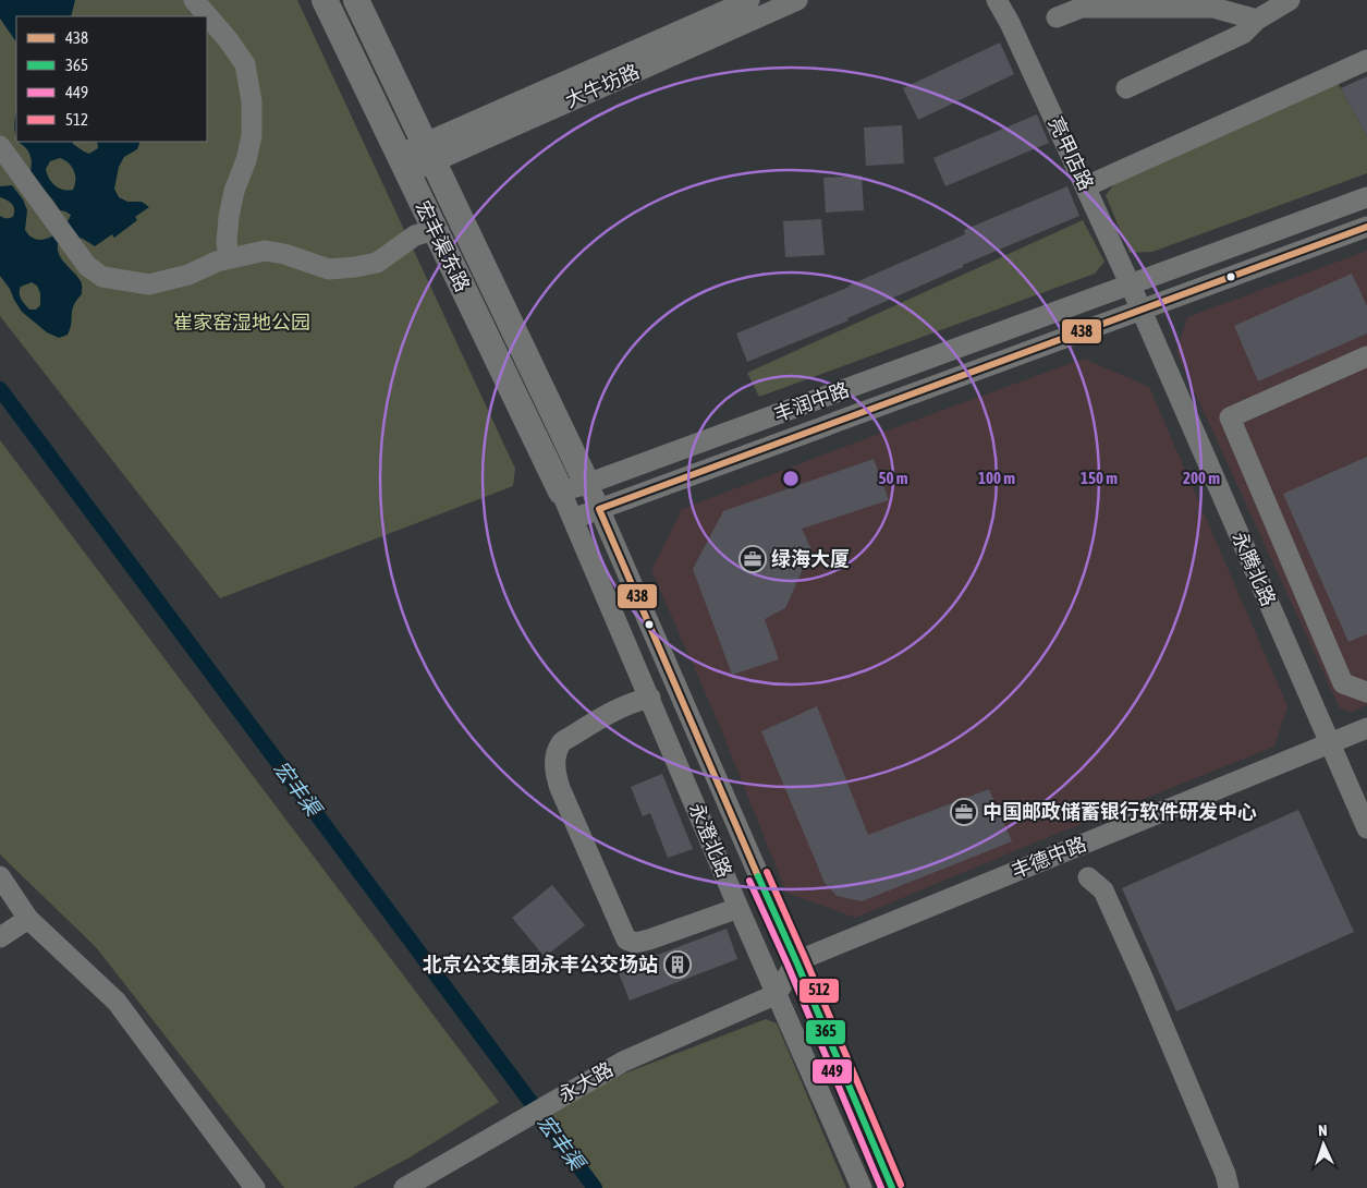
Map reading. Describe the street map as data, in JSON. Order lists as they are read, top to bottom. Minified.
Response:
{"streets":{"main road":["宏丰渠东路"],"street":["大牛坊路","亮甲店路","丰润中路","永腾北路","永澄北路","丰德中路","永大路"]},"crossings":[["大牛坊路","宏丰渠东路"],["亮甲店路","丰润中路"],["亮甲店路","永腾北路"],["宏丰渠东路","丰润中路"],["宏丰渠东路","永澄北路"],["丰润中路","永腾北路"],["丰润中路","永澄北路"],["永腾北路","丰德中路"],["永澄北路","丰德中路"],["永澄北路","永大路"]],"water":["宏丰渠"],"parks":["崔家窑湿地公园"],"places":{"office":["绿海大厦","中国邮政储蓄银行软件研发中心"],"building":["北京公交集团永丰公交场站"]},"lines":["transit line 438","transit line 512","transit line 365","transit line 449"],"legend":["438","365","449","512"],"north":"top","rings":["50 m","100 m","150 m","200 m"]}
